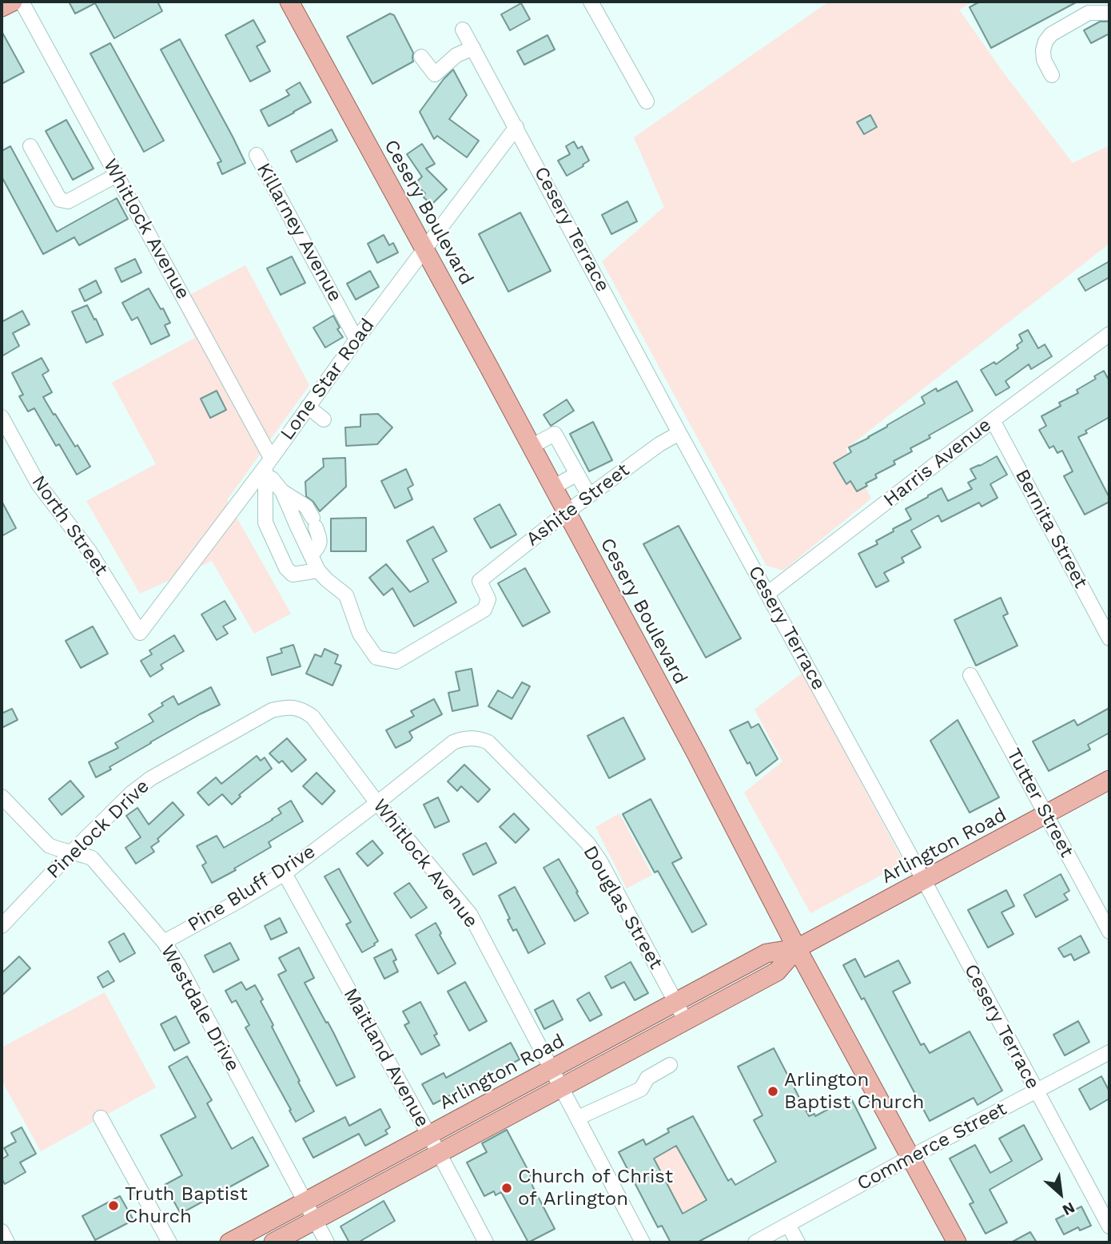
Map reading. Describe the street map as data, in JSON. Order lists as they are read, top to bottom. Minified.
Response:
{"streets":{"main road":["Cesery Boulevard","Arlington Road"],"street":["Whitlock Avenue","Cesery Terrace","Killarney Avenue","Lone Star Road","Harris Avenue","Ashite Street","North Street","Bernita Street","Tutter Street","Pinelock Drive","Pine Bluff Drive","Douglas Street","Westdale Drive","Maitland Avenue","Commerce Street"]},"crossings":[["Cesery Boulevard","Lone Star Road"],["Cesery Boulevard","Ashite Street"],["Cesery Boulevard","Arlington Road"],["Cesery Boulevard","Commerce Street"],["Whitlock Avenue","Lone Star Road"],["Whitlock Avenue","Pinelock Drive"],["Whitlock Avenue","Arlington Road"],["Whitlock Avenue","Pine Bluff Drive"],["Cesery Terrace","Lone Star Road"],["Cesery Terrace","Harris Avenue"],["Cesery Terrace","Ashite Street"],["Cesery Terrace","Arlington Road"],["Cesery Terrace","Commerce Street"],["Killarney Avenue","Lone Star Road"],["Lone Star Road","North Street"],["Harris Avenue","Bernita Street"],["Tutter Street","Arlington Road"],["Pinelock Drive","Westdale Drive"],["Arlington Road","Douglas Street"],["Arlington Road","Westdale Drive"],["Arlington Road","Maitland Avenue"],["Pine Bluff Drive","Douglas Street"],["Pine Bluff Drive","Westdale Drive"],["Pine Bluff Drive","Maitland Avenue"]],"places":["Arlington Baptist Church","Church of Christ of Arlington","Truth Baptist Church"],"north":"bottom right"}
